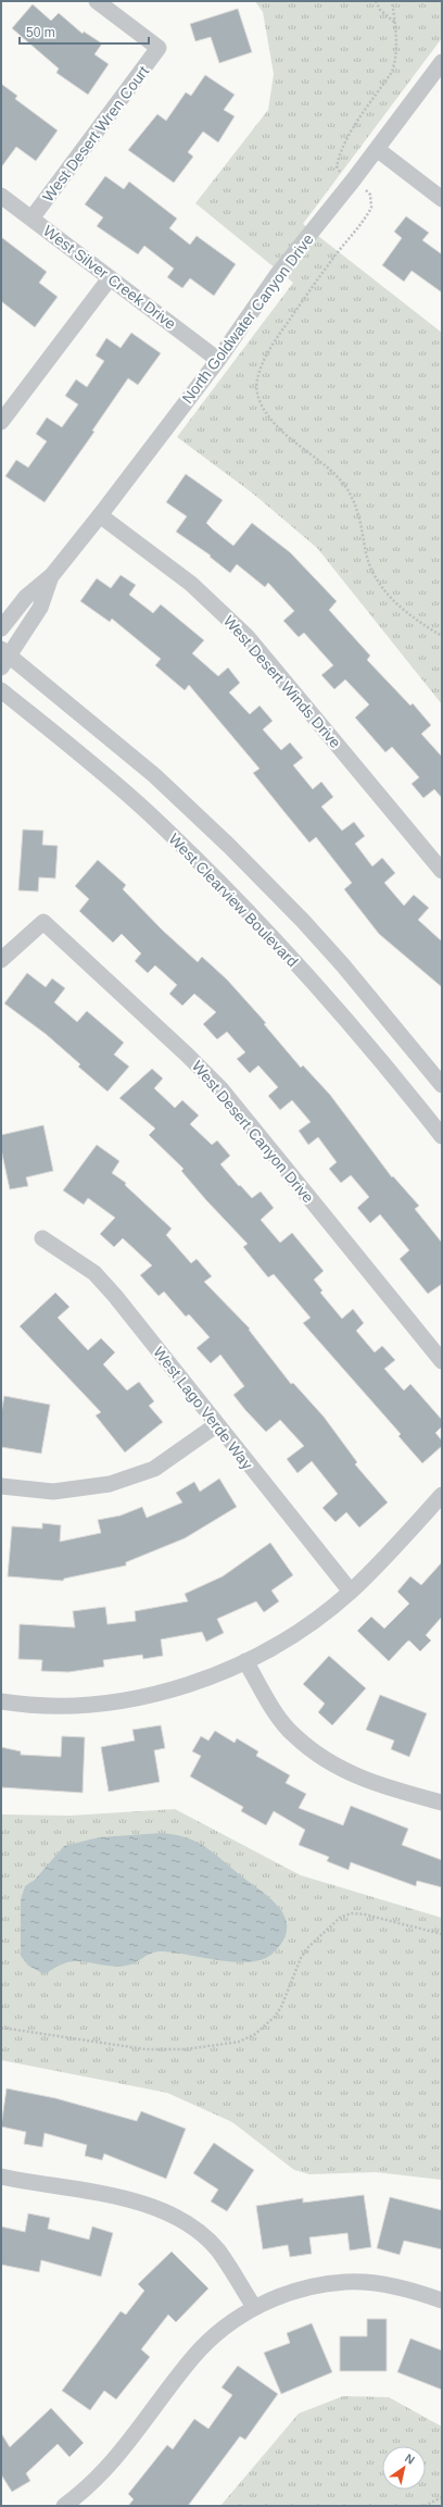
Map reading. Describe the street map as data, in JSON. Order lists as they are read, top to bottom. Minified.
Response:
{"streets":{"street":["West Desert Wren Court","West Silver Creek Drive","North Goldwater Canyon Drive","West Desert Winds Drive","West Clearview Boulevard","West Desert Canyon Drive","West Lago Verde Way"]},"crossings":[["West Desert Wren Court","West Silver Creek Drive"],["West Silver Creek Drive","North Goldwater Canyon Drive"],["North Goldwater Canyon Drive","West Desert Winds Drive"]],"scale_bar":"50 m","north":"top right"}
